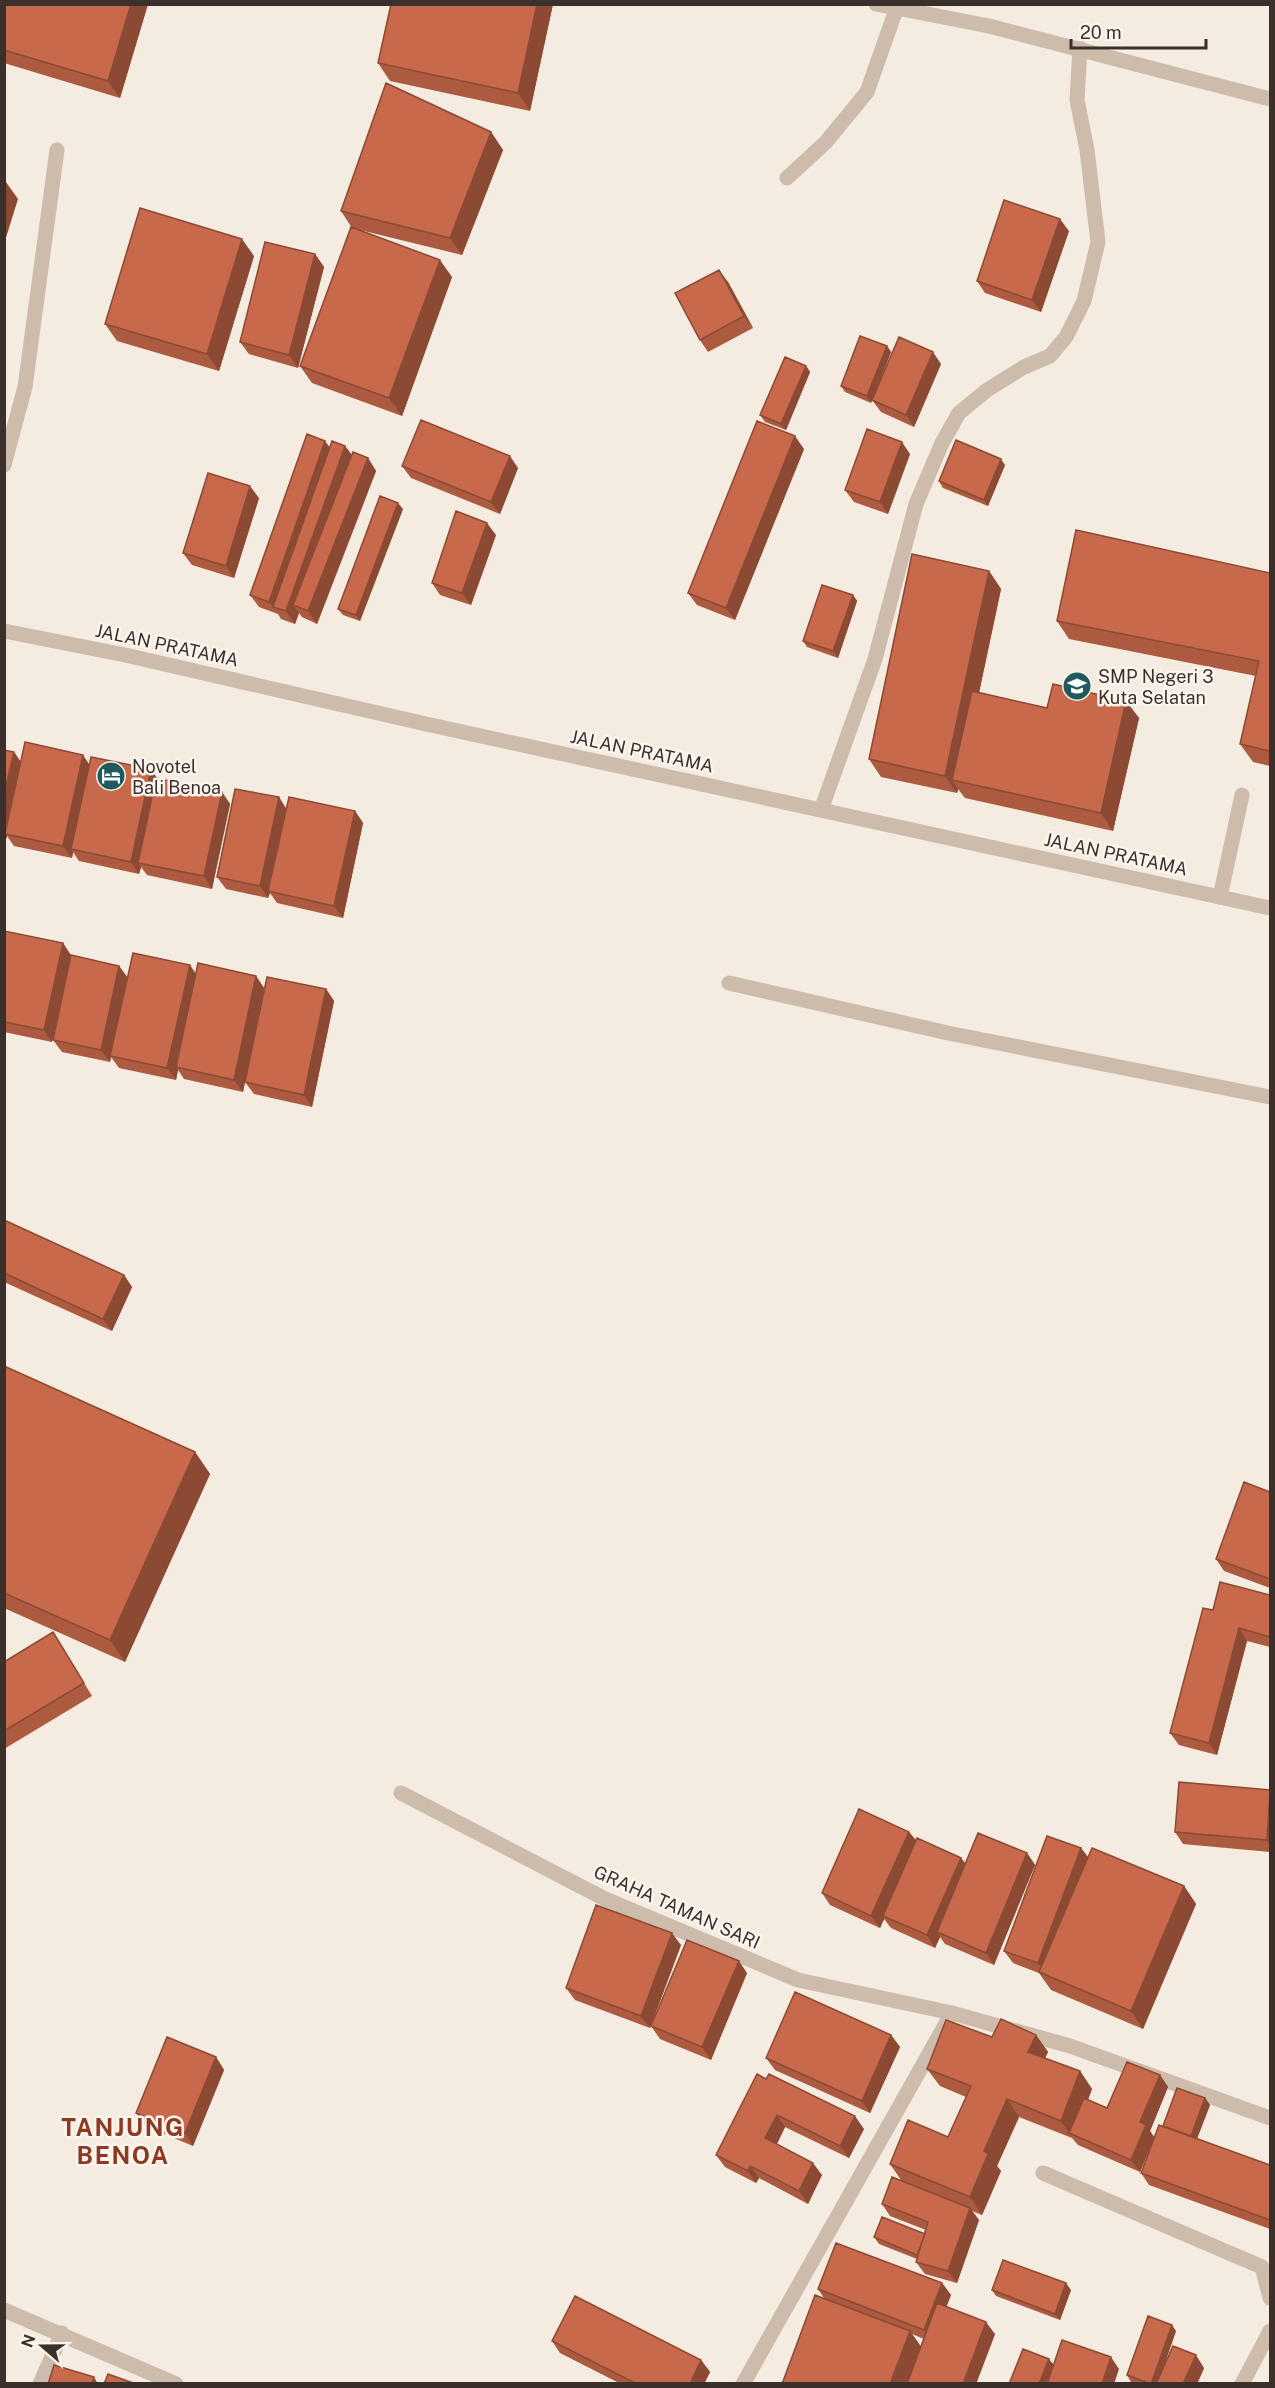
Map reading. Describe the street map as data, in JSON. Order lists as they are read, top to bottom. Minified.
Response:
{"streets":{"street":["JALAN PRATAMA","GRAHA TAMAN SARI"]},"districts":["TANJUNG BENOA"],"places":{"school or university":["SMP Negeri 3 Kuta Selatan"],"hotel":["Novotel Bali Benoa"]},"scale_bar":"20 m","north":"left"}
